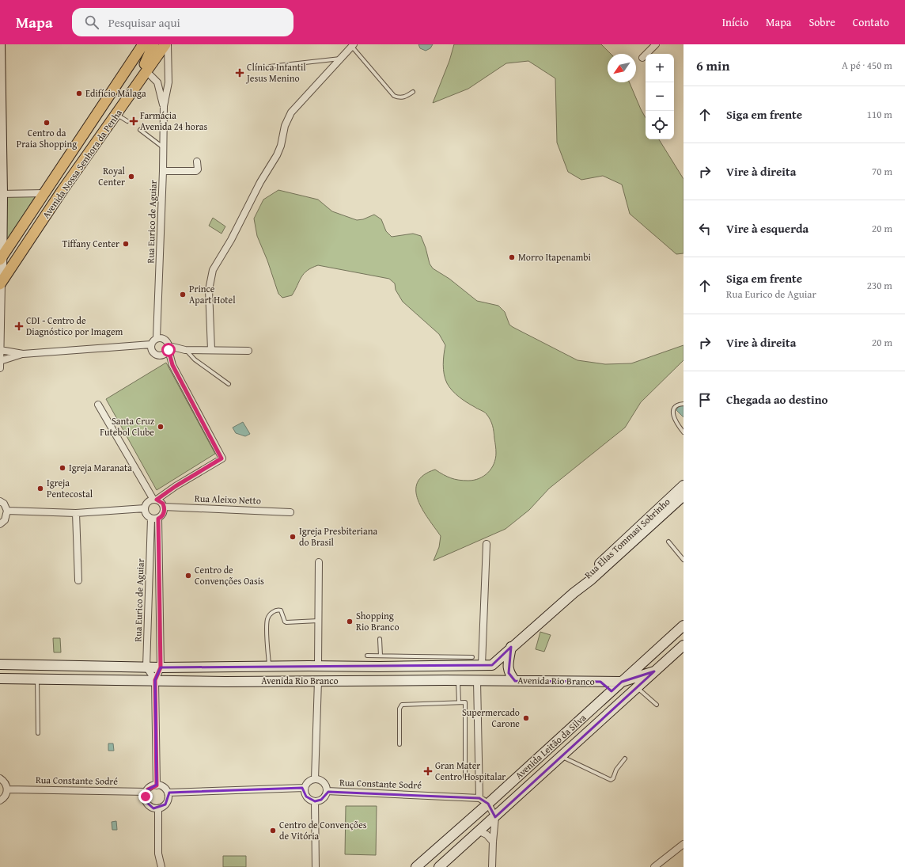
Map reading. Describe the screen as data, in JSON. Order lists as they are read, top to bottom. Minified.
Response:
{"streets":{"main road":["Avenida Nossa Senhora da Penha"],"street":["Rua Eurico de Aguiar","Rua Aleixo Netto","Rua Elias Tommasi Sobrinho","Avenida Rio Branco","Avenida Leitão da Silva","Rua Constante Sodré"]},"crossings":[["Avenida Nossa Senhora da Penha","Rua Eurico de Aguiar"],["Rua Eurico de Aguiar","Rua Aleixo Netto"],["Rua Eurico de Aguiar","Avenida Rio Branco"],["Rua Eurico de Aguiar","Rua Constante Sodré"],["Rua Elias Tommasi Sobrinho","Avenida Rio Branco"],["Avenida Rio Branco","Avenida Leitão da Silva"],["Avenida Leitão da Silva","Rua Constante Sodré"]],"places":{"health":["Clínica Infantil Jesus Menino","Farmácia Avenida 24 horas","CDI - Centro de Diagnóstico por Imagem","Gran Mater Centro Hospitalar"],"other":["Edifício Málaga","Centro da Praia Shopping","Royal Center","Tiffany Center","Morro Itapenambi","Prince Apart Hotel","Santa Cruz Futebol Clube","Igreja Maranata","Igreja Pentecostal","Igreja Presbiteriana do Brasil","Centro de Convenções Oasis","Shopping Rio Branco","Supermercado Carone","Centro de Convenções de Vitória"]},"north":"bottom left","page":{"header":"Mapa","search":"Pesquisar aqui","nav":["Início","Mapa","Sobre","Contato"],"heading":["6 min","A pé · 450 m"],"map_buttons":["+","−"],"list":[["Siga em frente","110 m"],["Vire à direita","70 m"],["Vire à esquerda","20 m"],["Siga em frente","Rua Eurico de Aguiar","230 m"],["Vire à direita","20 m"],"Chegada ao destino"]}}
